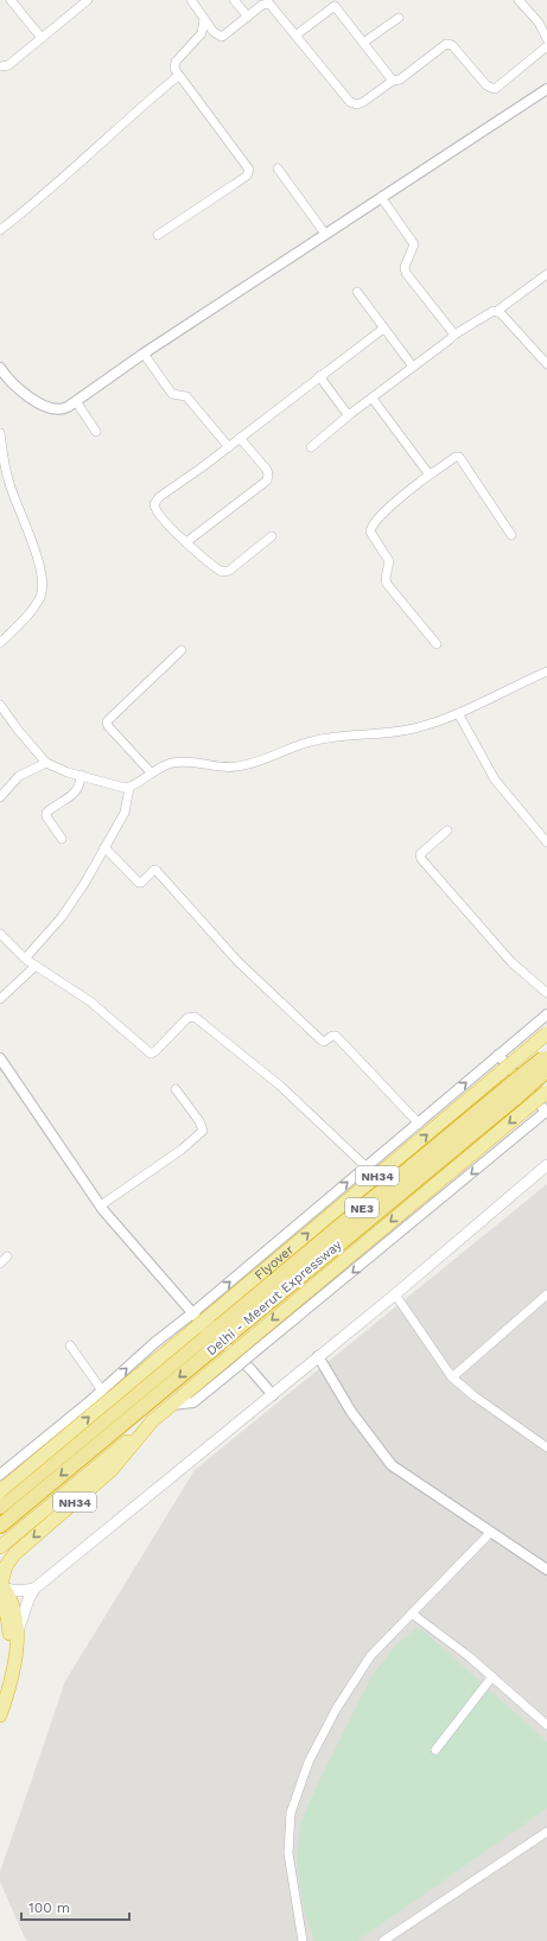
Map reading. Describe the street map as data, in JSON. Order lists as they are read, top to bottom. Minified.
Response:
{"streets":{"highway":["NH34","NE3","Flyover","Delhi - Meerut Expressway"]},"scale_bar":"100 m"}
